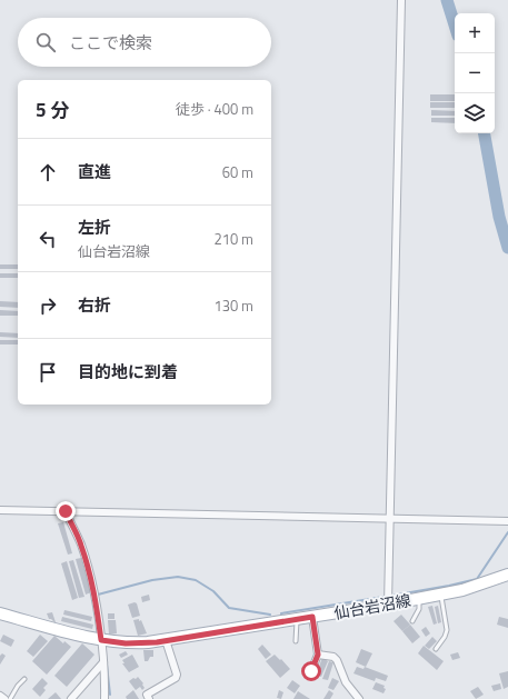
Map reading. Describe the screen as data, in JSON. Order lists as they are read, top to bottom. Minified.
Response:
{"streets":{"main road":["仙台岩沼線"]},"page":{"map_buttons":["+","−"],"search":"ここで検索","heading":["5 分","徒歩 · 400 m"],"list":[["直進","60 m"],["左折","仙台岩沼線","210 m"],["右折","130 m"],"目的地に到着"]}}
